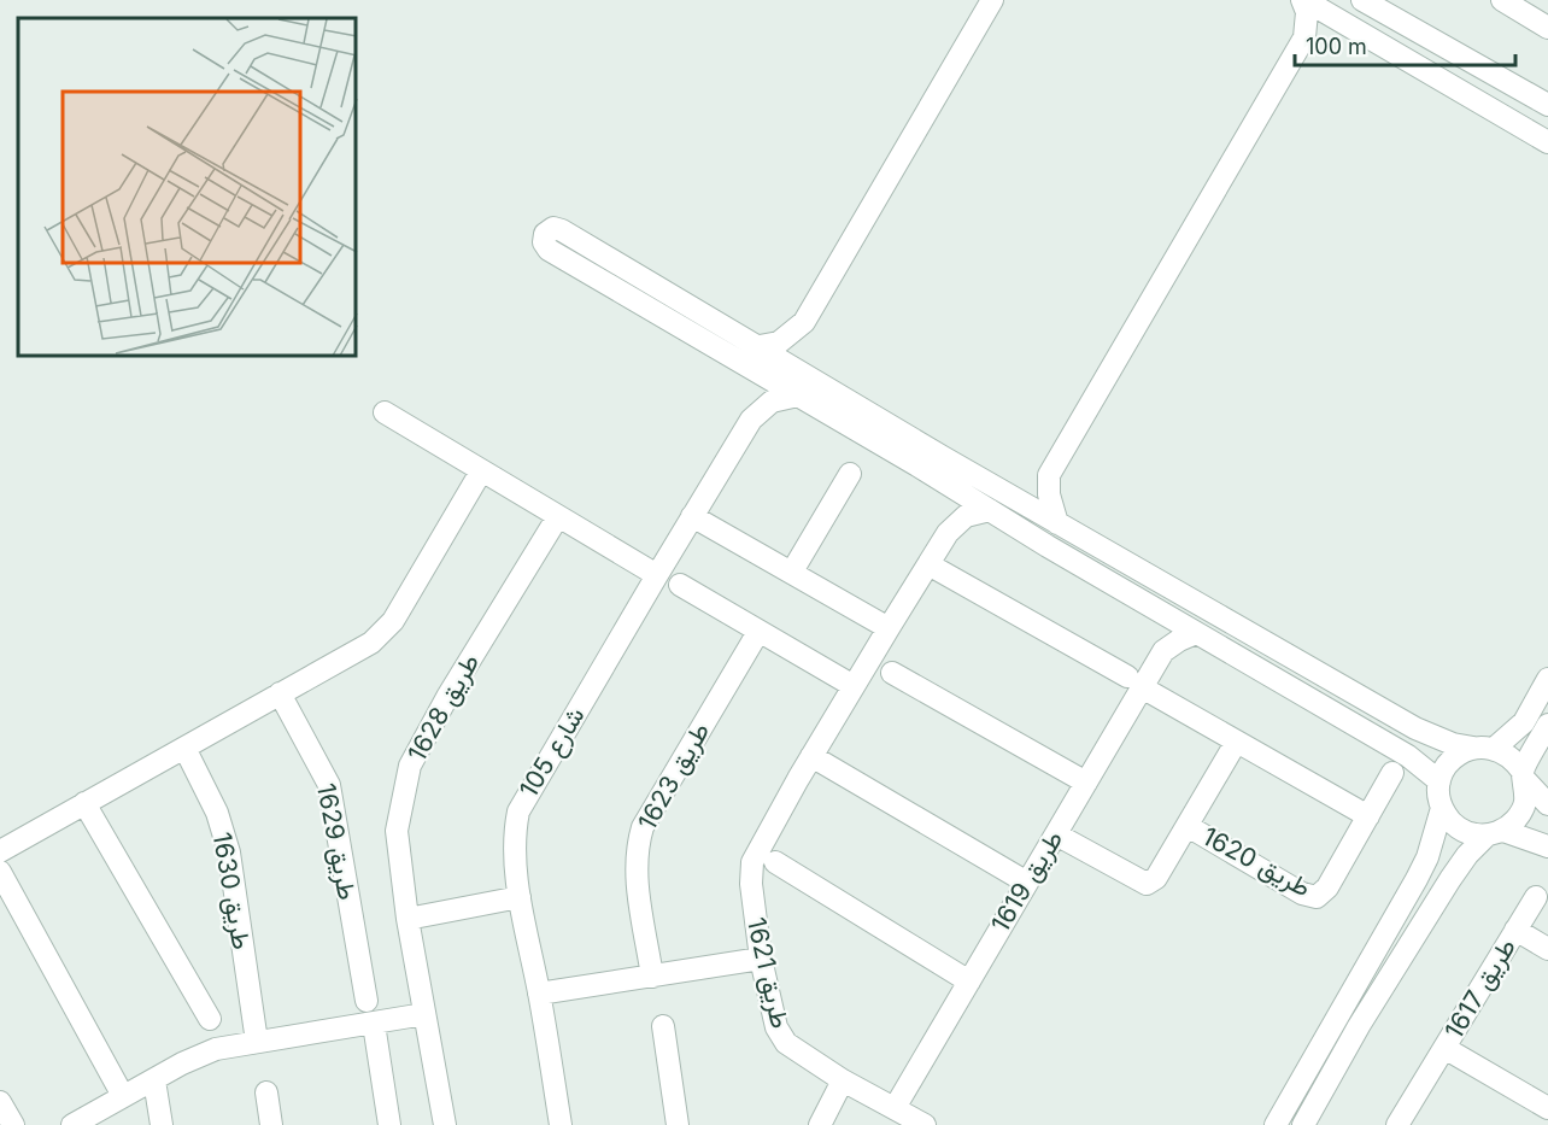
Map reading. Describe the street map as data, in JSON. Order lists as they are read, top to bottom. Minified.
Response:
{"streets":{"street":["طريق 1628","شارع 105","طريق 1623","طريق 1629","طريق 1620","طريق 1619","طريق 1630","طريق 1621","طريق 1617"]},"crossings":[["طريق 1620","طريق 1619"],["طريق 1619","طريق 1621"]],"scale_bar":"100 m"}
